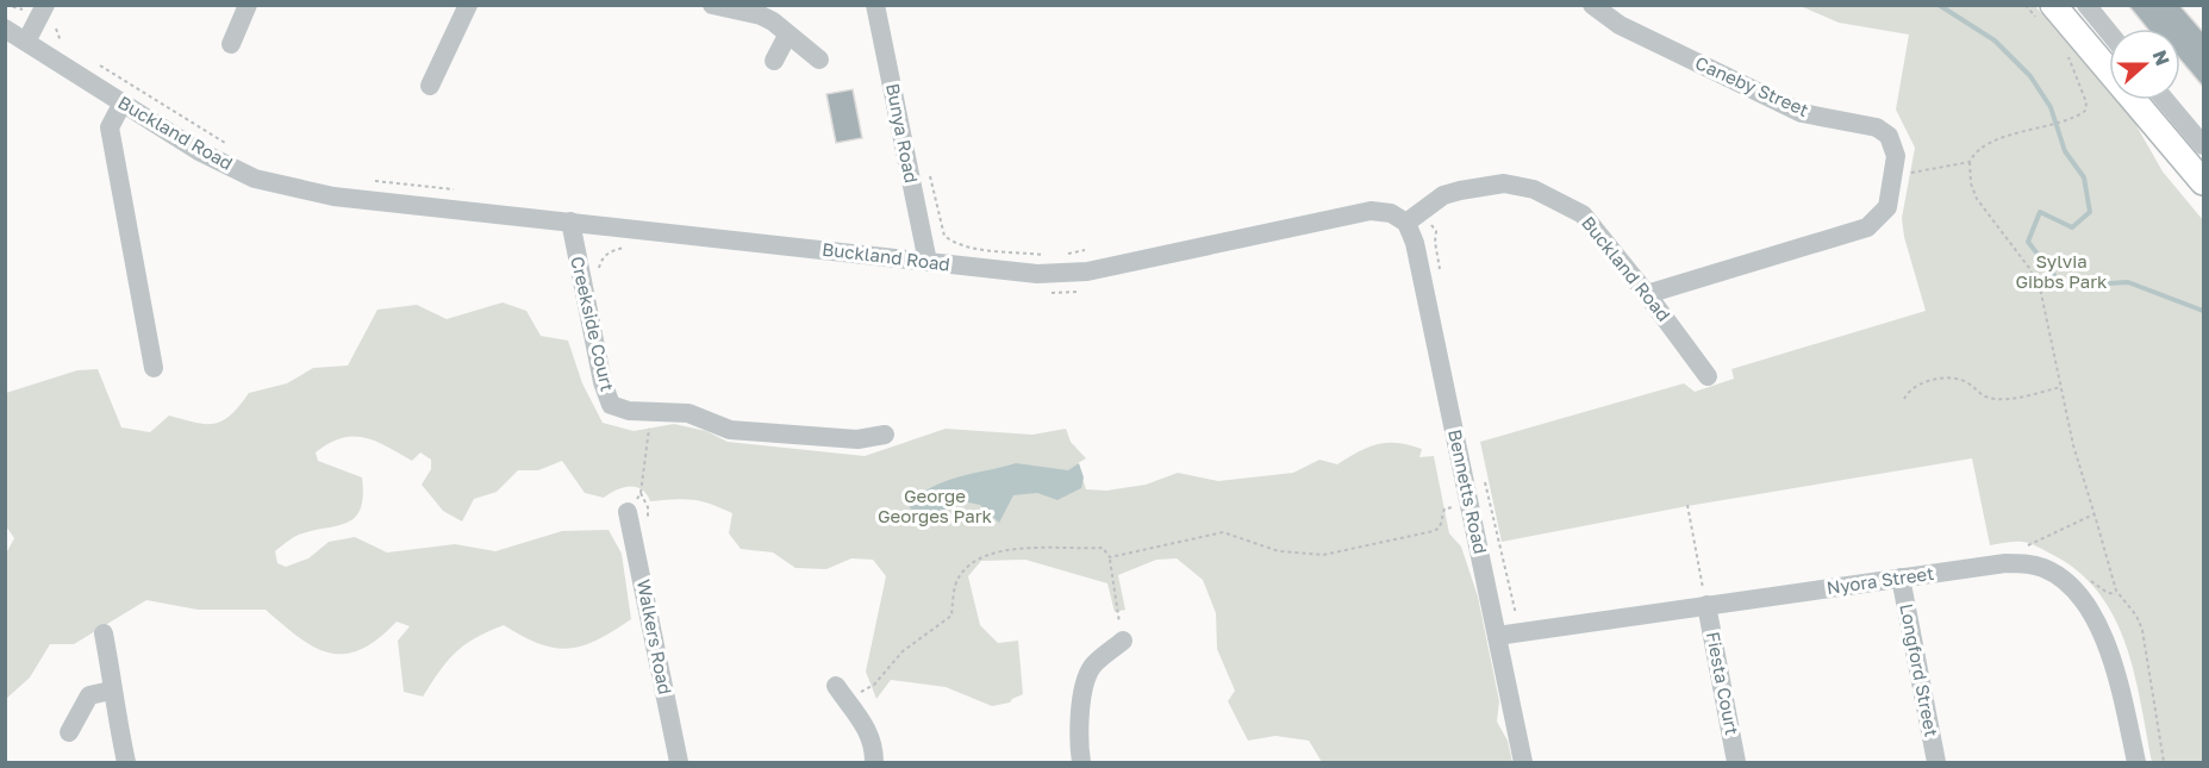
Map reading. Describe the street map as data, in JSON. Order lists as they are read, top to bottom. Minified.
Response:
{"streets":{"street":["Caneby Street","Buckland Road","Bunya Road","Creekside Court","Bennetts Road","Nyora Street","Walkers Road","Longford Street","Fiesta Court"]},"crossings":[["Caneby Street","Buckland Road"],["Buckland Road","Bunya Road"],["Buckland Road","Creekside Court"],["Buckland Road","Bennetts Road"],["Bennetts Road","Nyora Street"],["Nyora Street","Longford Street"],["Nyora Street","Fiesta Court"]],"parks":["Sylvia Gibbs Park","George Georges Park"],"north":"right"}
